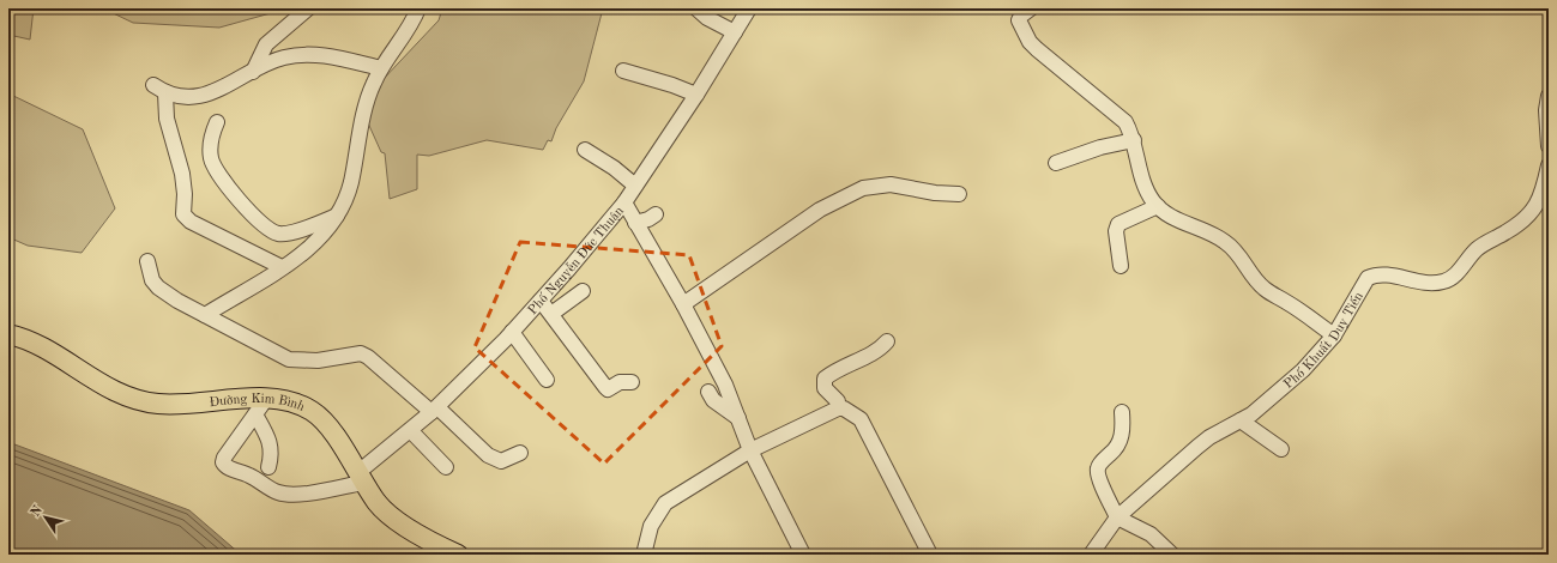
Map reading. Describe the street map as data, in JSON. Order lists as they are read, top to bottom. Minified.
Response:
{"streets":{"main road":["Đường Kim Bình"],"street":["Phố Nguyễn Đức Thuận","Phố Khuất Duy Tiến"]},"crossings":[["Phố Nguyễn Đức Thuận","Đường Kim Bình"]],"north":"top left"}
